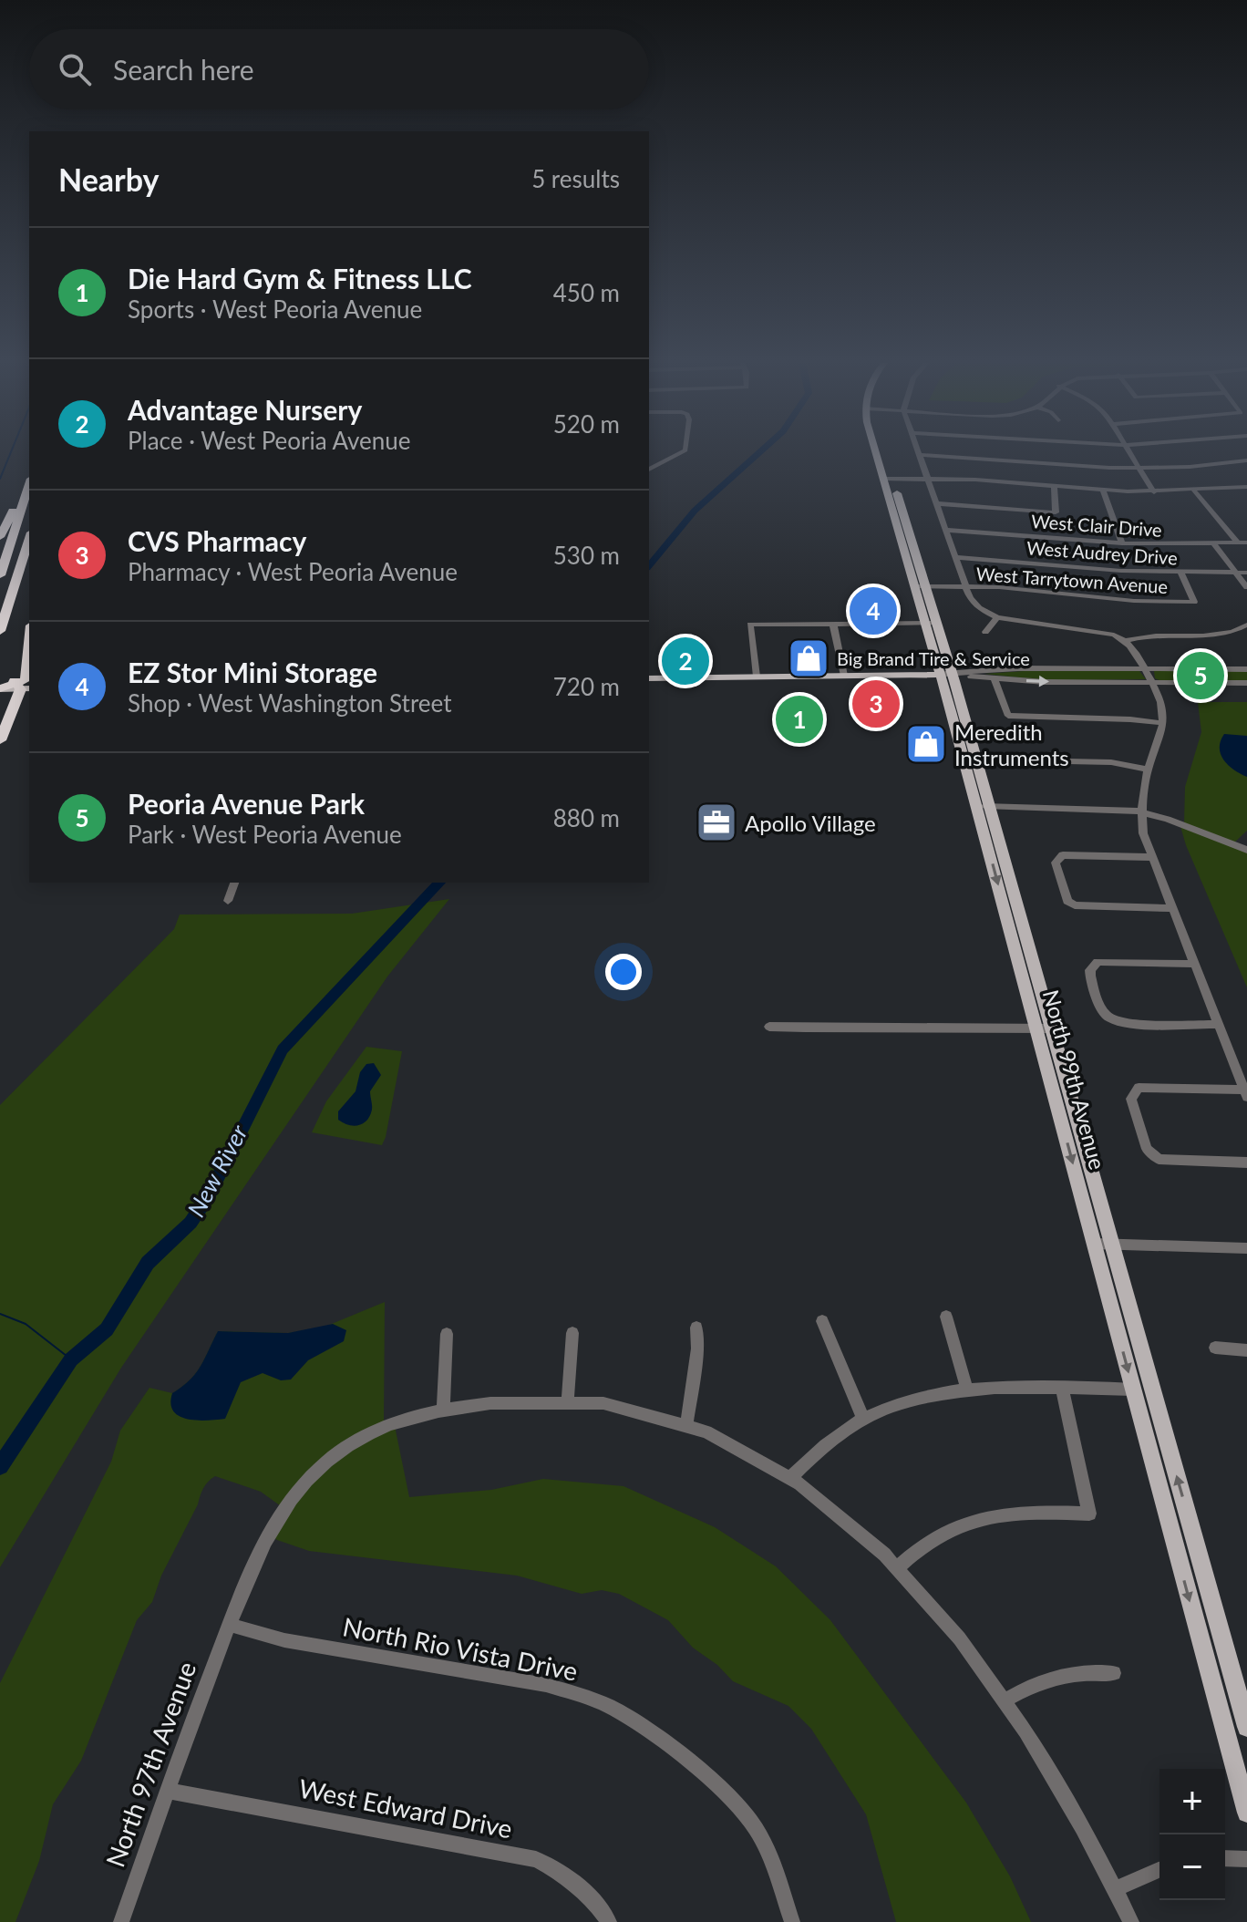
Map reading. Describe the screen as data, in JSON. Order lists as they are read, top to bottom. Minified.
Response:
{"streets":{"main road":["North 99th Avenue"],"street":["West Clair Drive","West Audrey Drive","West Tarrytown Avenue","North Rio Vista Drive","North 97th Avenue","West Edward Drive"]},"crossings":[["West Audrey Drive","West Tarrytown Avenue"],["West Tarrytown Avenue","North 99th Avenue"],["North Rio Vista Drive","North 97th Avenue"],["North 97th Avenue","West Edward Drive"]],"water":["New River"],"places":{"shop":["Big Brand Tire & Service","Meredith Instruments"],"office":["Apollo Village"]},"page":{"search":"Search here","heading":["Nearby","5 results"],"list":[{"mark":"1","name":"Die Hard Gym & Fitness LLC","note":"Sports · West Peoria Avenue","value":"450 m"},{"mark":"2","name":"Advantage Nursery","note":"Place · West Peoria Avenue","value":"520 m"},{"mark":"3","name":"CVS Pharmacy","note":"Pharmacy · West Peoria Avenue","value":"530 m"},{"mark":"4","name":"EZ Stor Mini Storage","note":"Shop · West Washington Street","value":"720 m"},{"mark":"5","name":"Peoria Avenue Park","note":"Park · West Peoria Avenue","value":"880 m"}],"pins":["4","2","5","3","1"],"map_buttons":["+","−"]}}
